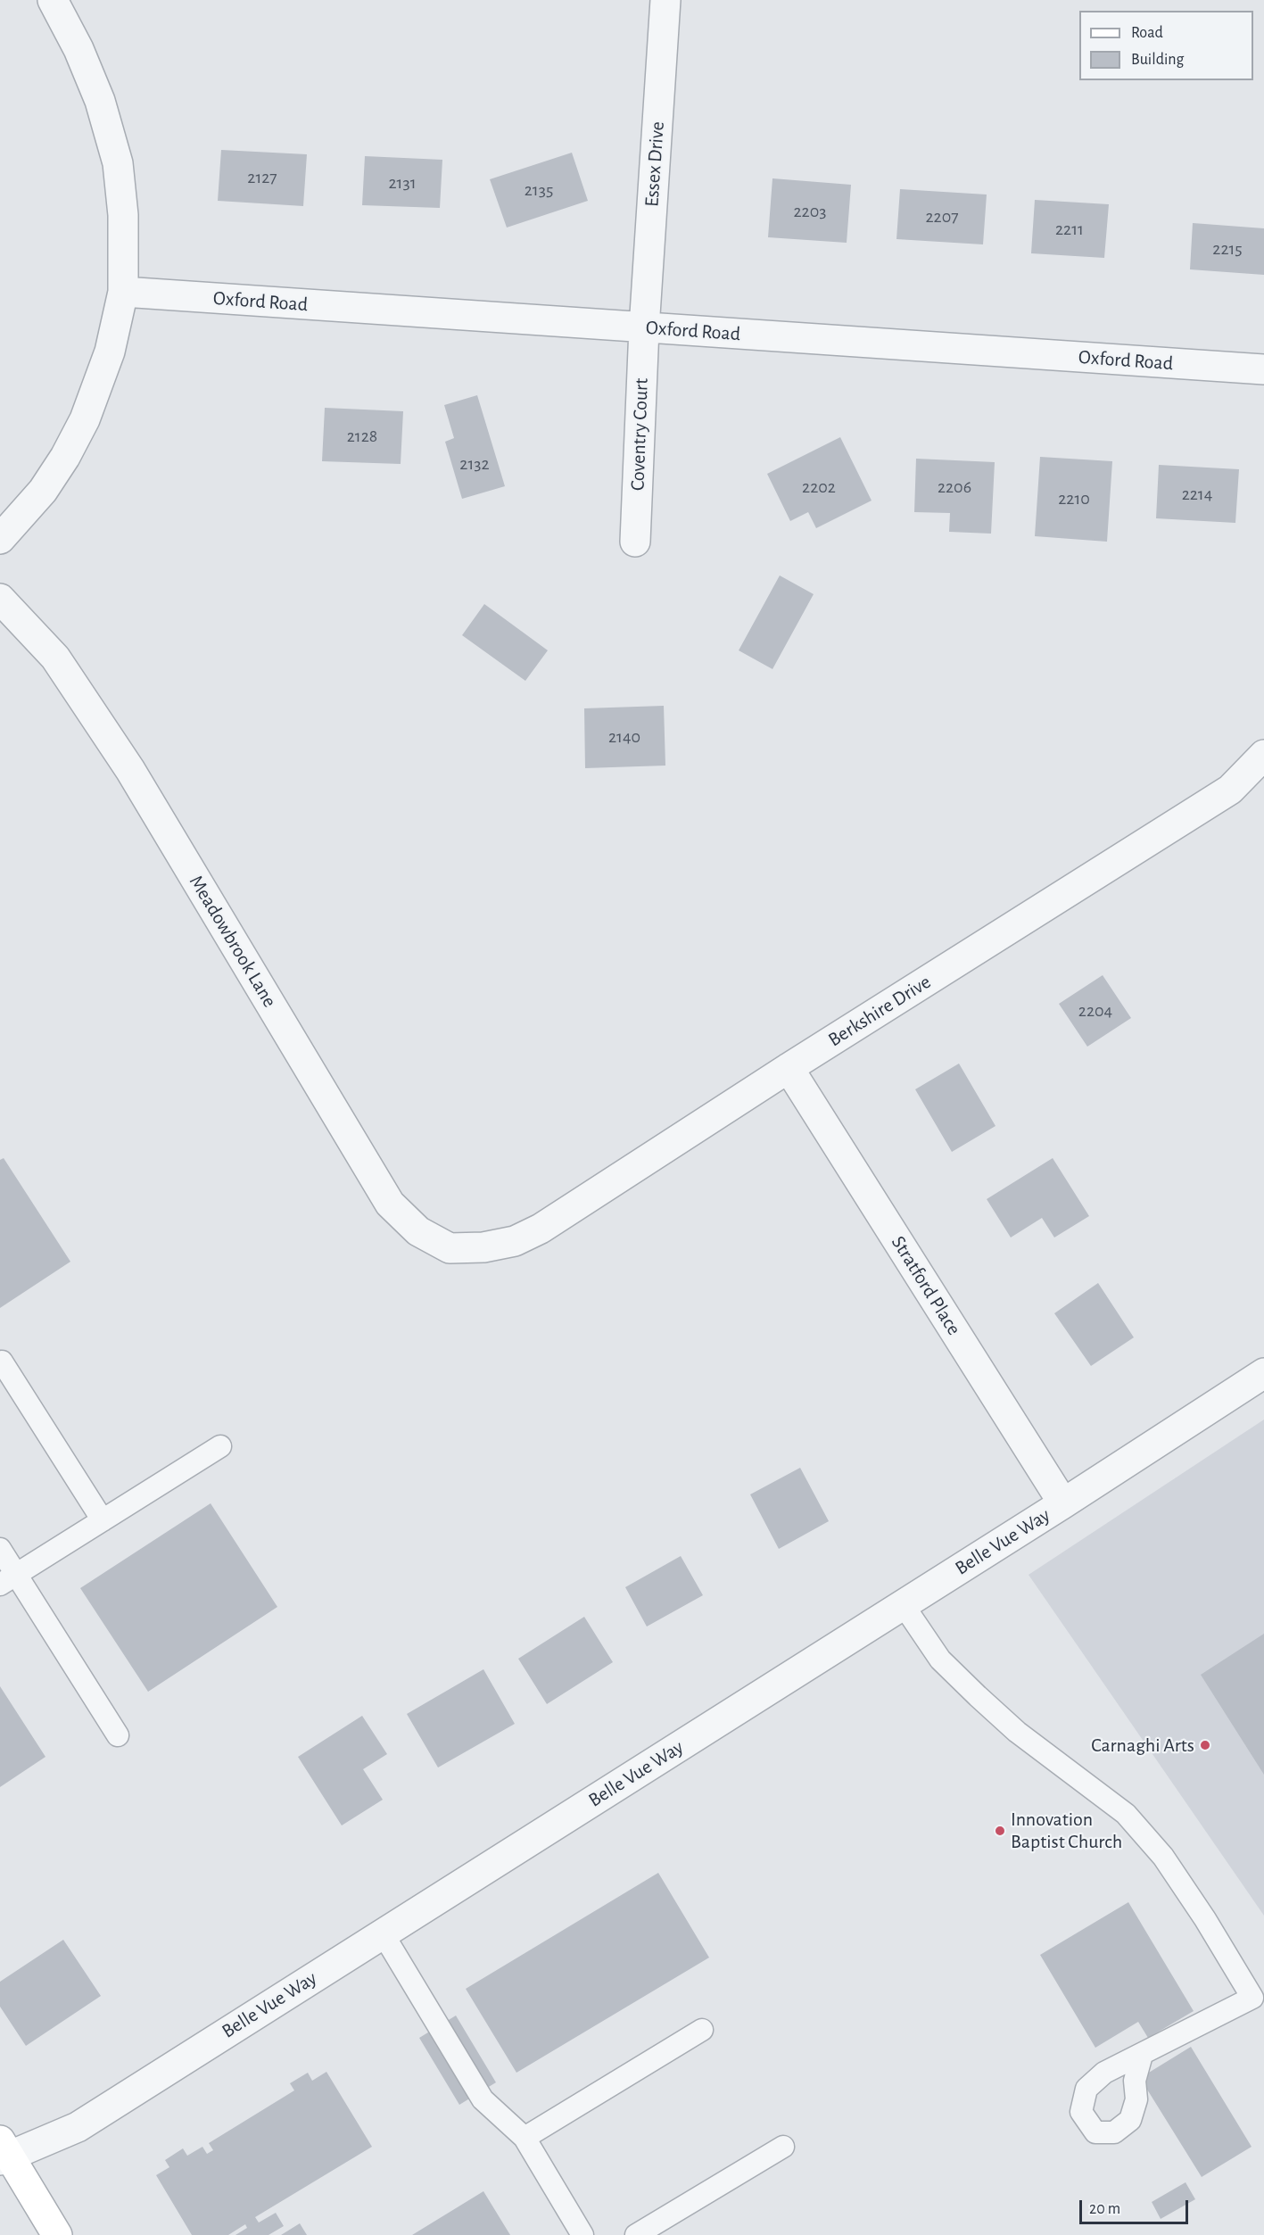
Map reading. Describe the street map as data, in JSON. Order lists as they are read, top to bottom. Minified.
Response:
{"streets":{"street":["Essex Drive","Oxford Road","Coventry Court","Meadowbrook Lane","Berkshire Drive","Stratford Place","Belle Vue Way"]},"crossings":[["Essex Drive","Oxford Road"],["Essex Drive","Coventry Court"],["Oxford Road","Coventry Court"],["Meadowbrook Lane","Berkshire Drive"],["Berkshire Drive","Stratford Place"],["Stratford Place","Belle Vue Way"]],"places":["Carnaghi Arts","Innovation Baptist Church"],"house_numbers":["2127","2131","2135","2203","2207","2211","2215","2128","2132","2202","2206","2214","2210","2140","2204"],"legend":["Road","Building"],"scale_bar":"20 m"}
